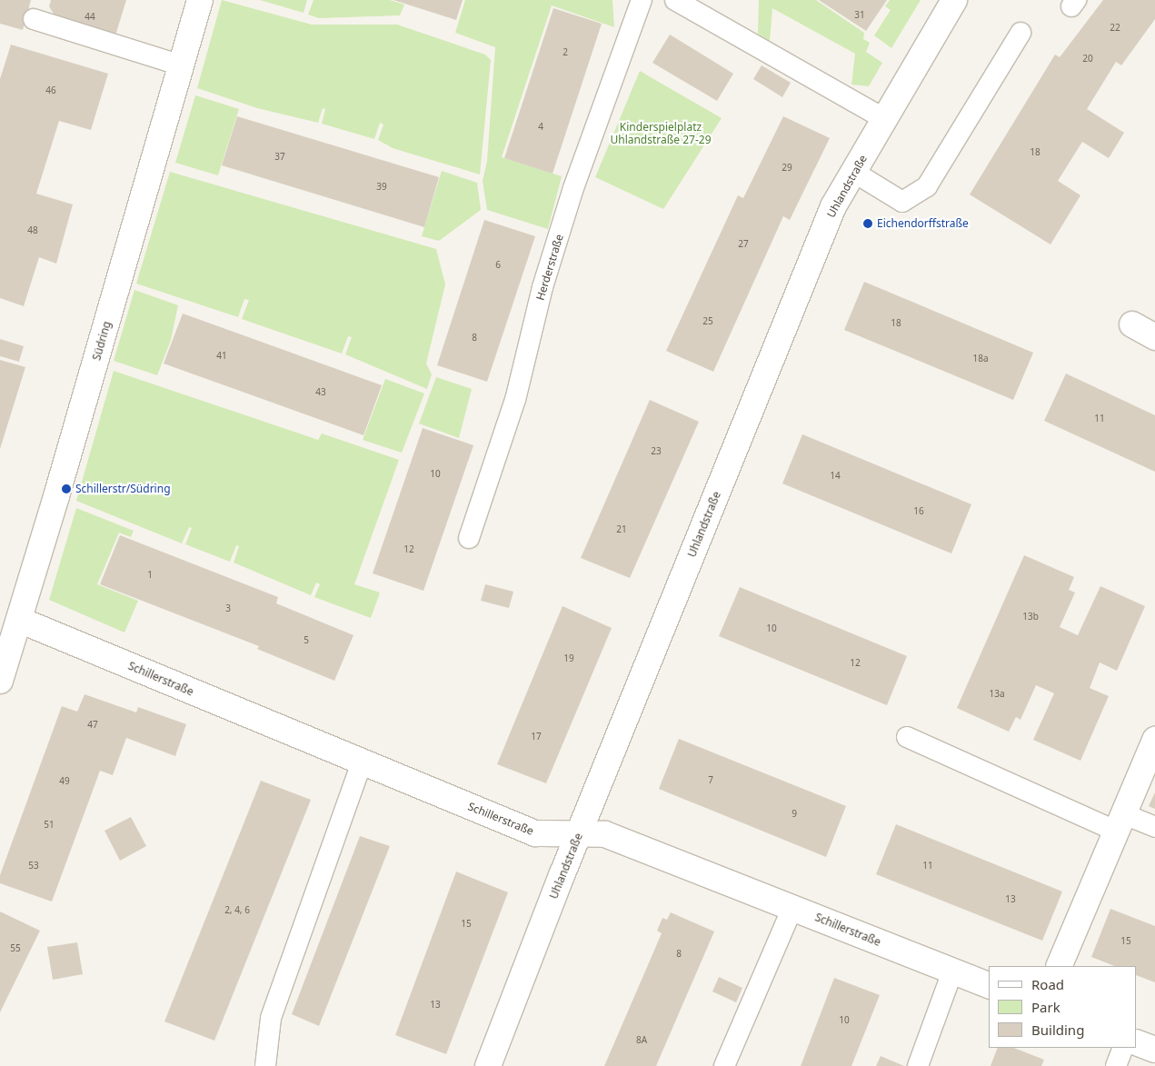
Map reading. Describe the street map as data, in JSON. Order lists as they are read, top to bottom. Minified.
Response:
{"streets":{"street":["Uhlandstraße","Südring","Schillerstraße"],"lane":["Herderstraße"]},"crossings":[["Uhlandstraße","Schillerstraße"],["Südring","Schillerstraße"]],"parks":["Kinderspielplatz Uhlandstraße 27-29"],"places":["Eichendorffstraße","Schillerstr/Südring"],"house_numbers":["31","44","22","2","20","46","4","18","37","29","39","48","27","6","25","18","8","41","18a","43","11","23","10","14","16","21","12","1","3","13b","10","5","19","12","13a","47","17","7","49","9","51","53","11","13","2, 4, 6","15","15","55","8","13","10","8A"],"legend":["Road","Park","Building"]}
